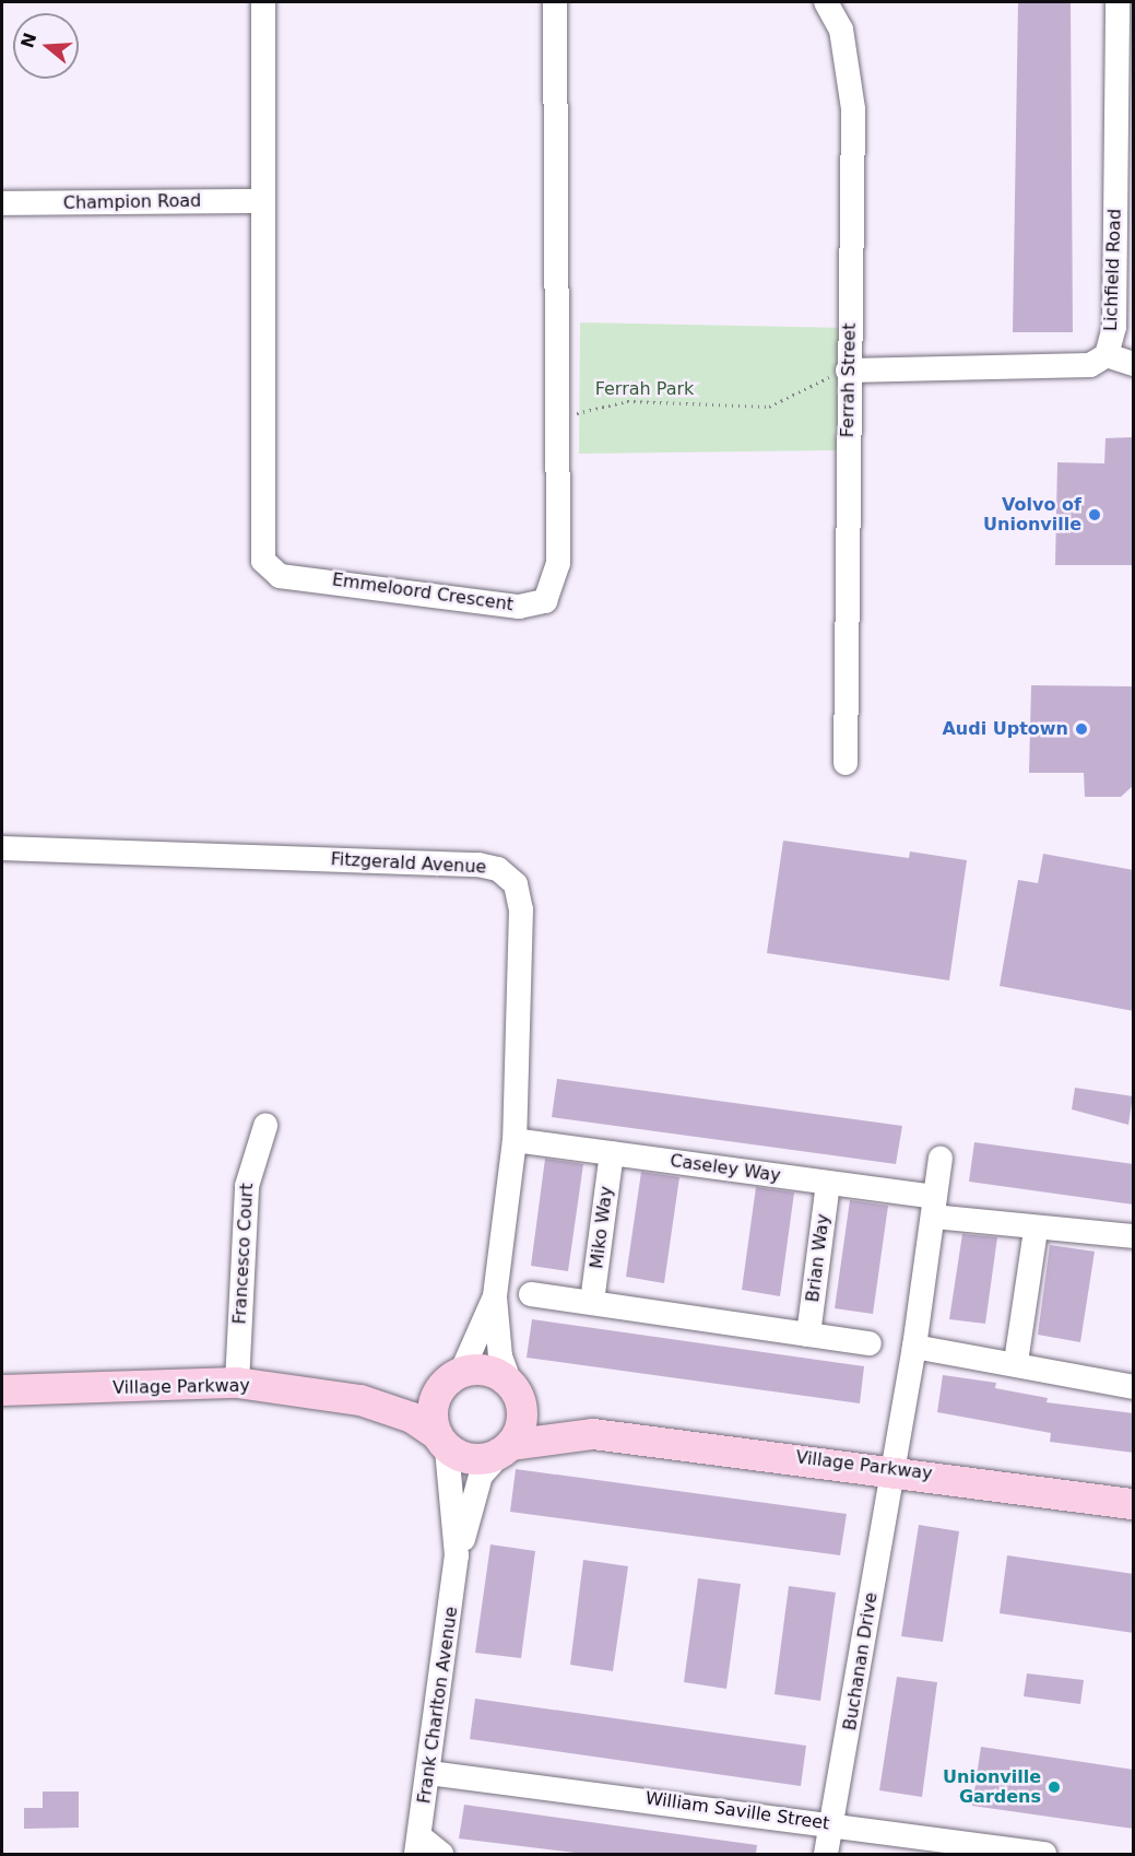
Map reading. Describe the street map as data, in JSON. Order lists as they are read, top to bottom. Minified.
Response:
{"streets":{"main road":["Village Parkway"],"street":["Champion Road","Lichfield Road","Ferrah Street","Emmeloord Crescent","Fitzgerald Avenue","Caseley Way","Miko Way","Francesco Court","Brian Way","Buchanan Drive","Frank Charlton Avenue","William Saville Street"]},"crossings":[["Champion Road","Emmeloord Crescent"],["Lichfield Road","Ferrah Street"],["Fitzgerald Avenue","Caseley Way"],["Fitzgerald Avenue","Village Parkway"],["Fitzgerald Avenue","Frank Charlton Avenue"],["Caseley Way","Miko Way"],["Caseley Way","Brian Way"],["Caseley Way","Buchanan Drive"],["Francesco Court","Village Parkway"],["Village Parkway","Buchanan Drive"],["Village Parkway","Frank Charlton Avenue"],["Buchanan Drive","William Saville Street"],["Frank Charlton Avenue","William Saville Street"]],"parks":["Ferrah Park"],"places":["Volvo of Unionville","Audi Uptown","Unionville Gardens"],"north":"left"}
